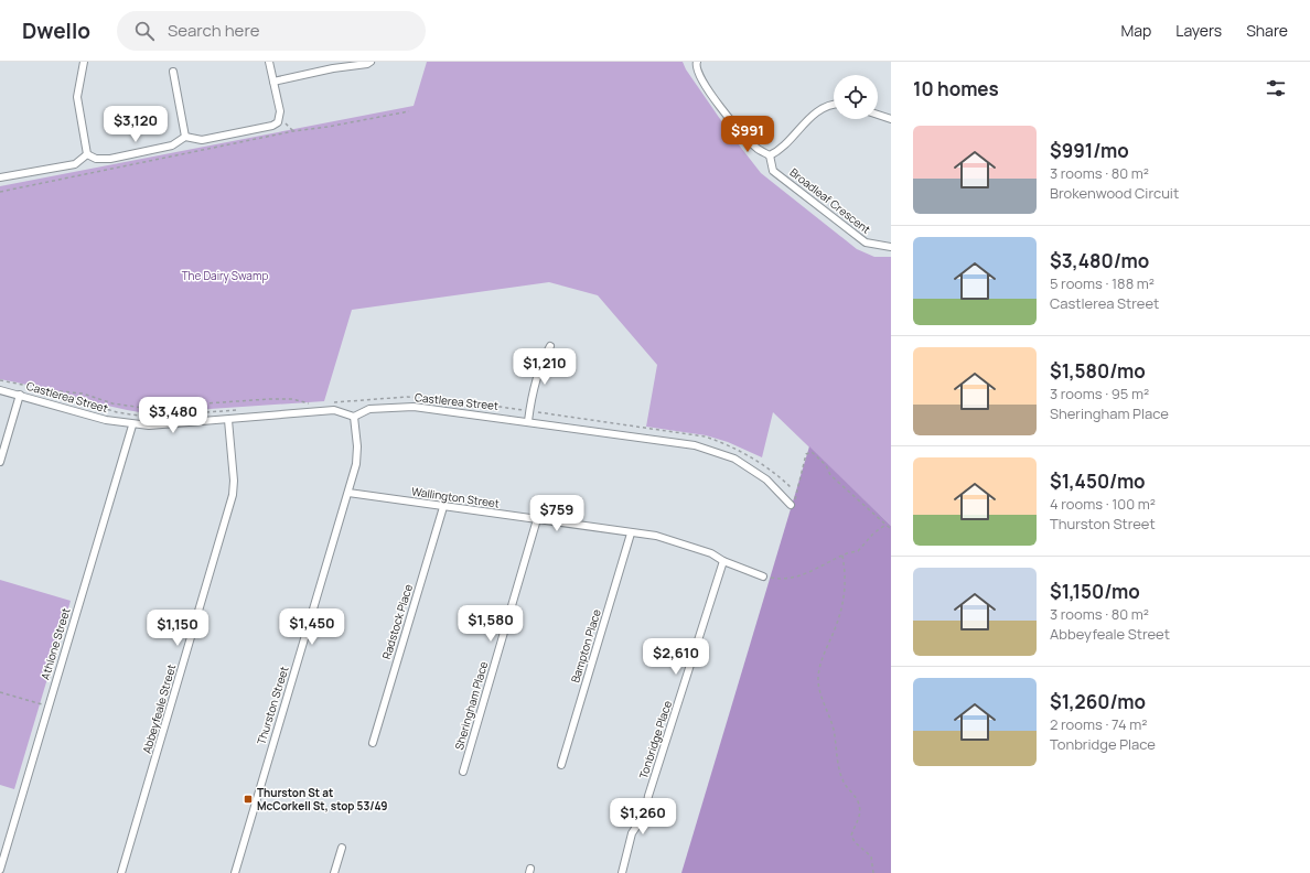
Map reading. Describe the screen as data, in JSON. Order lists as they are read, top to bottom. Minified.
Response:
{"streets":{"street":["Broadleaf Crescent","Castlerea Street","Wallington Street","Radstock Place","Athlone Street","Bampton Place","Thurston Street","Sheringham Place","Abbeyfeale Street","Tonbridge Place"]},"crossings":[["Castlerea Street","Athlone Street"],["Castlerea Street","Thurston Street"],["Castlerea Street","Abbeyfeale Street"],["Wallington Street","Radstock Place"],["Wallington Street","Bampton Place"],["Wallington Street","Thurston Street"],["Wallington Street","Sheringham Place"],["Wallington Street","Tonbridge Place"]],"parks":["The Dairy Swamp"],"places":{"transit":["Thurston St at McCorkell St, stop 53/49"]},"page":{"header":"Dwello","search":"Search here","nav":["Map","Layers","Share"],"heading":"10 homes","price":["$3,120","$991","$1,210","$3,480","$759","$1,580","$1,450","$1,150","$2,610","$1,260"],"list":[{"name":"$991/mo","note":"3 rooms · 80 m² · Brokenwood Circuit"},{"name":"$3,480/mo","note":"5 rooms · 188 m² · Castlerea Street"},{"name":"$1,580/mo","note":"3 rooms · 95 m² · Sheringham Place"},{"name":"$1,450/mo","note":"4 rooms · 100 m² · Thurston Street"},{"name":"$1,150/mo","note":"3 rooms · 80 m² · Abbeyfeale Street"},{"name":"$1,260/mo","note":"2 rooms · 74 m² · Tonbridge Place"}]}}
